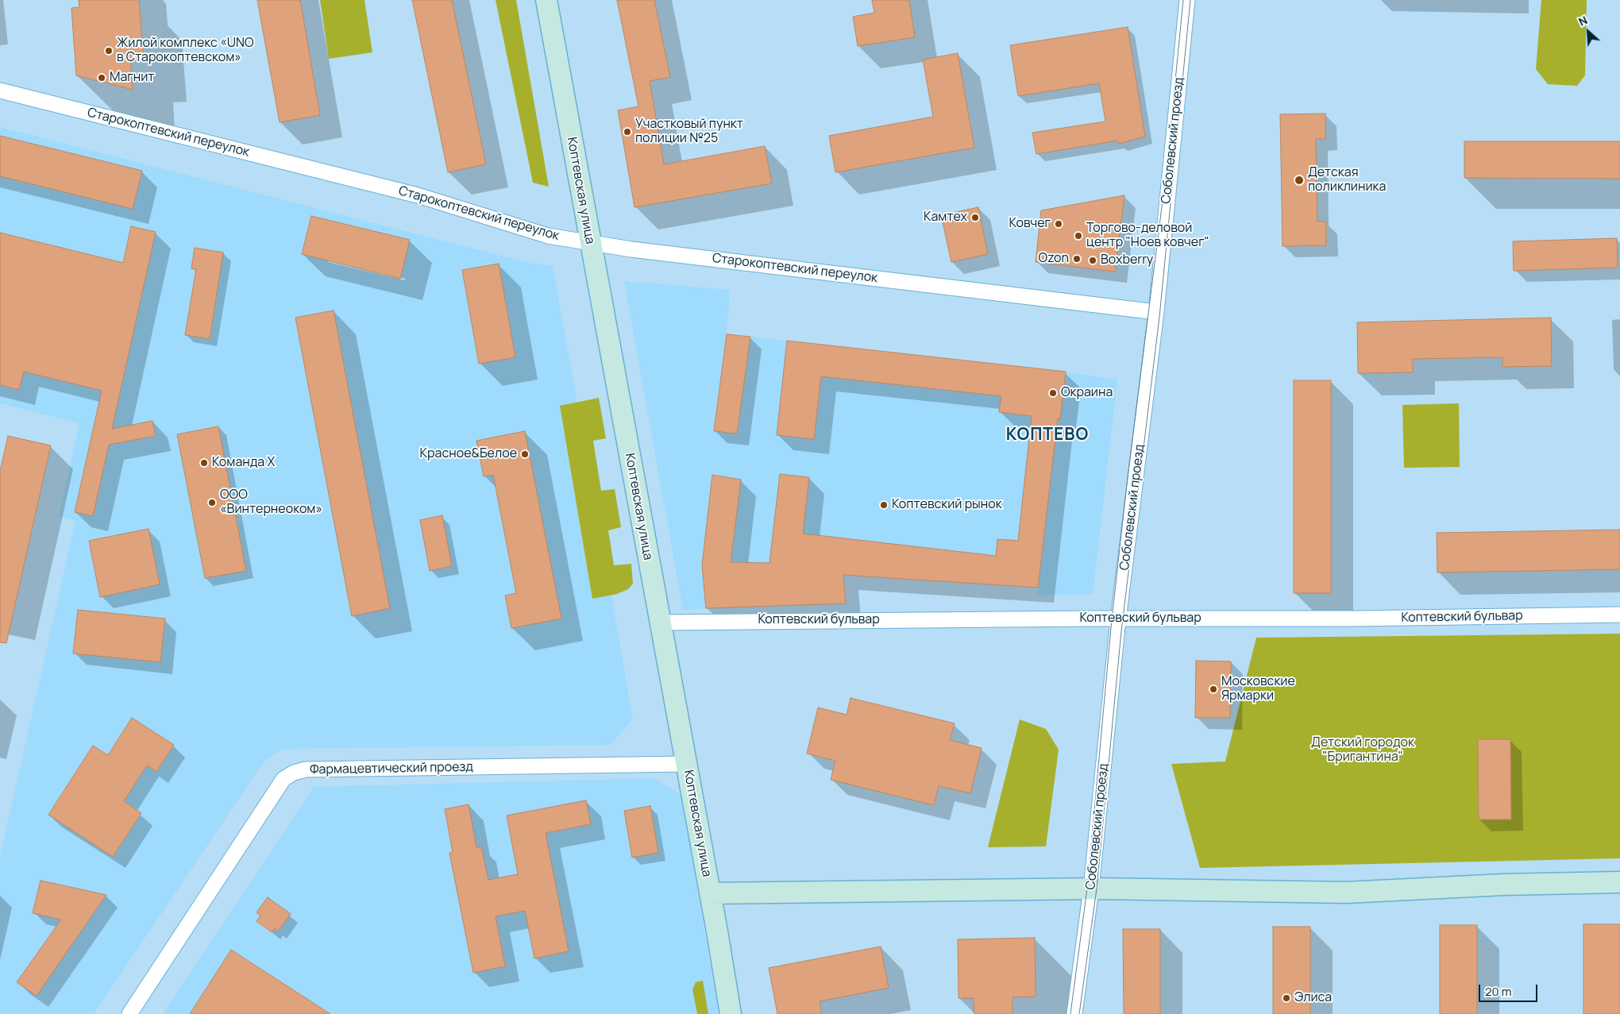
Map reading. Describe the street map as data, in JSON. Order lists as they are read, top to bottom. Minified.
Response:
{"streets":{"street":["Старокоптевский переулок","Соболевский проезд","Коптевская улица","Коптевский бульвар","Фармацевтический проезд"]},"crossings":[["Старокоптевский переулок","Соболевский проезд"],["Старокоптевский переулок","Коптевская улица"],["Соболевский проезд","Коптевский бульвар"],["Коптевская улица","Коптевский бульвар"],["Коптевская улица","Фармацевтический проезд"]],"districts":["КОПТЕВО"],"parks":["Детский городок \"Бригантина\""],"places":["Жилой комплекс «UNO в Старокоптевском»","Магнит","Участковый пункт полиции №25","Детская поликлиника","Камтех","Ковчег","Торгово-деловой центр \"Ноев ковчег\"","Ozon","Boxberry","Окраина","Красное&Белое","Команда Х","ООО «Винтернеоком»","Коптевский рынок","Московские Ярмарки","Элиса"],"scale_bar":"20 m","north":"top left"}
